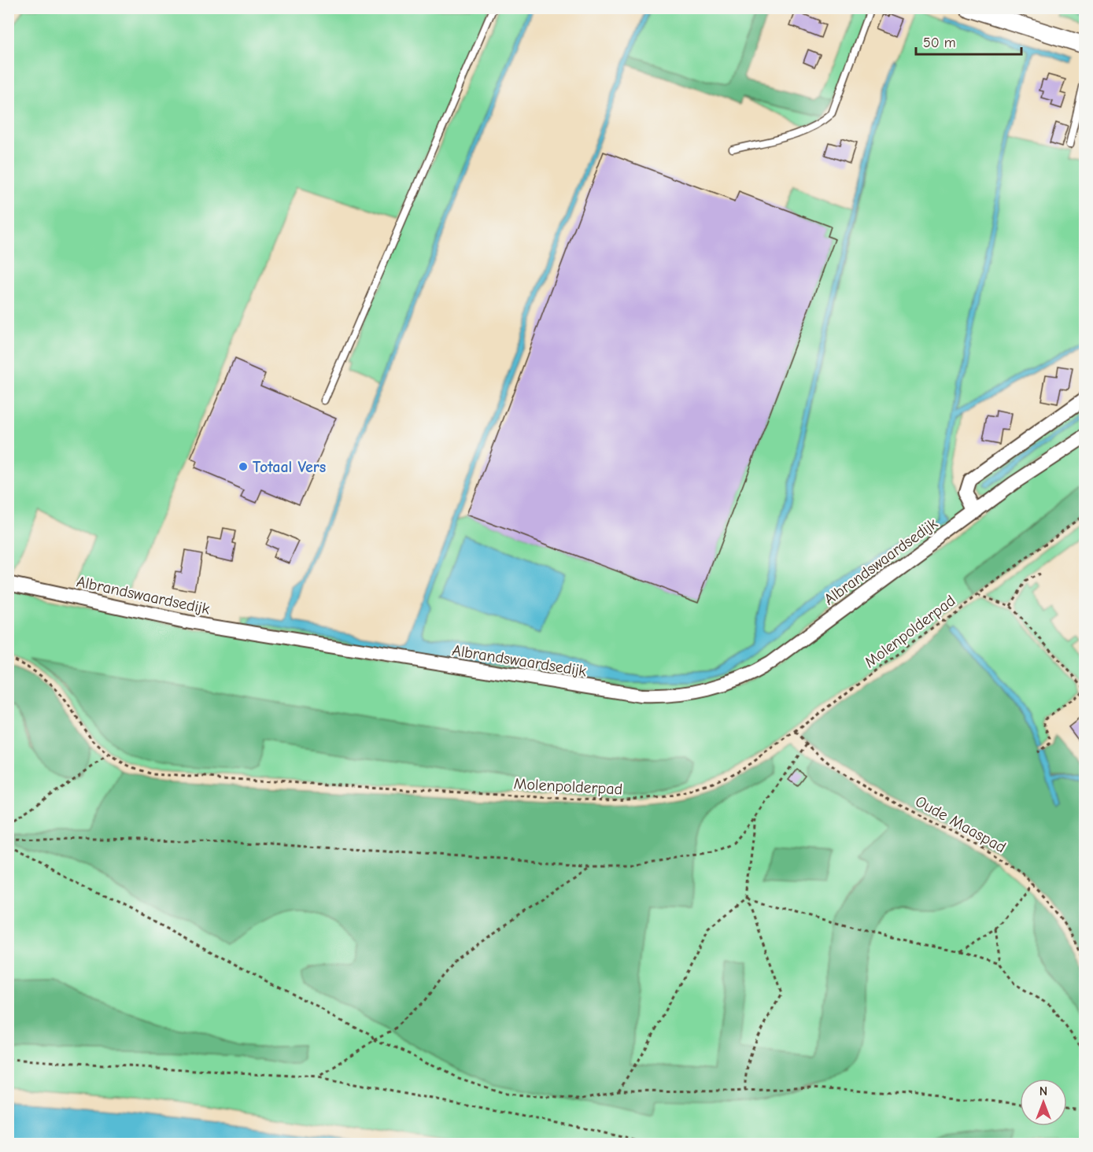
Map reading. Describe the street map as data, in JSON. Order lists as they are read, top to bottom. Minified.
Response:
{"streets":{"street":["Albrandswaardsedijk"],"path":["Molenpolderpad","Oude Maaspad"]},"crossings":[["Molenpolderpad","Oude Maaspad"]],"places":["Totaal Vers"],"scale_bar":"50 m","north":"top"}
